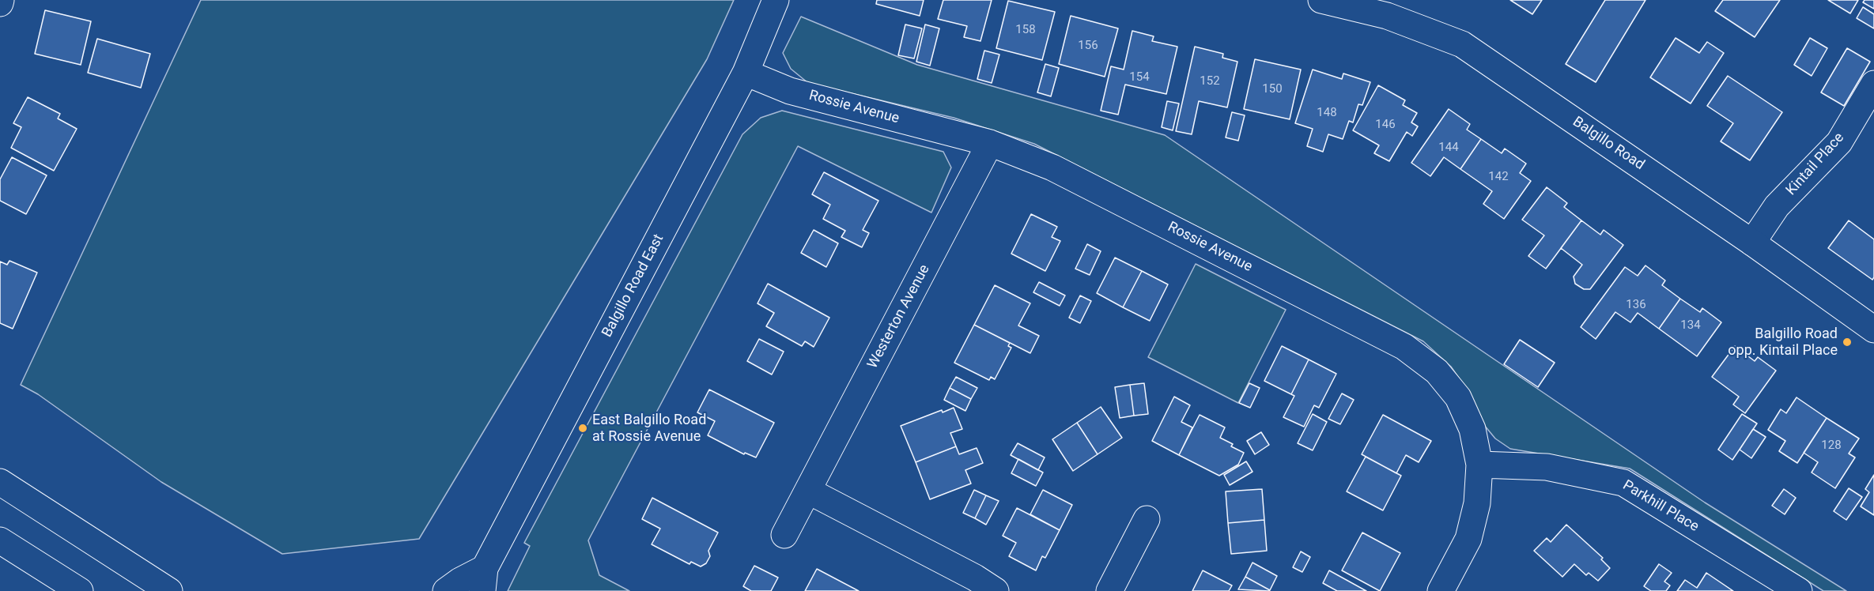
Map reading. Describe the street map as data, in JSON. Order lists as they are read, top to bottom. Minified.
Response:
{"streets":{"street":["Rossie Avenue","Balgillo Road","Kintail Place","Balgillo Road East","Westerton Avenue","Parkhill Place"]},"crossings":[["Rossie Avenue","Balgillo Road East"],["Rossie Avenue","Westerton Avenue"],["Rossie Avenue","Parkhill Place"],["Balgillo Road","Kintail Place"]],"places":["Balgillo Road opp. Kintail Place","East Balgillo Road at Rossie Avenue"],"house_numbers":["158","156","154","152","150","148","146","144","142","136","134","128"]}
